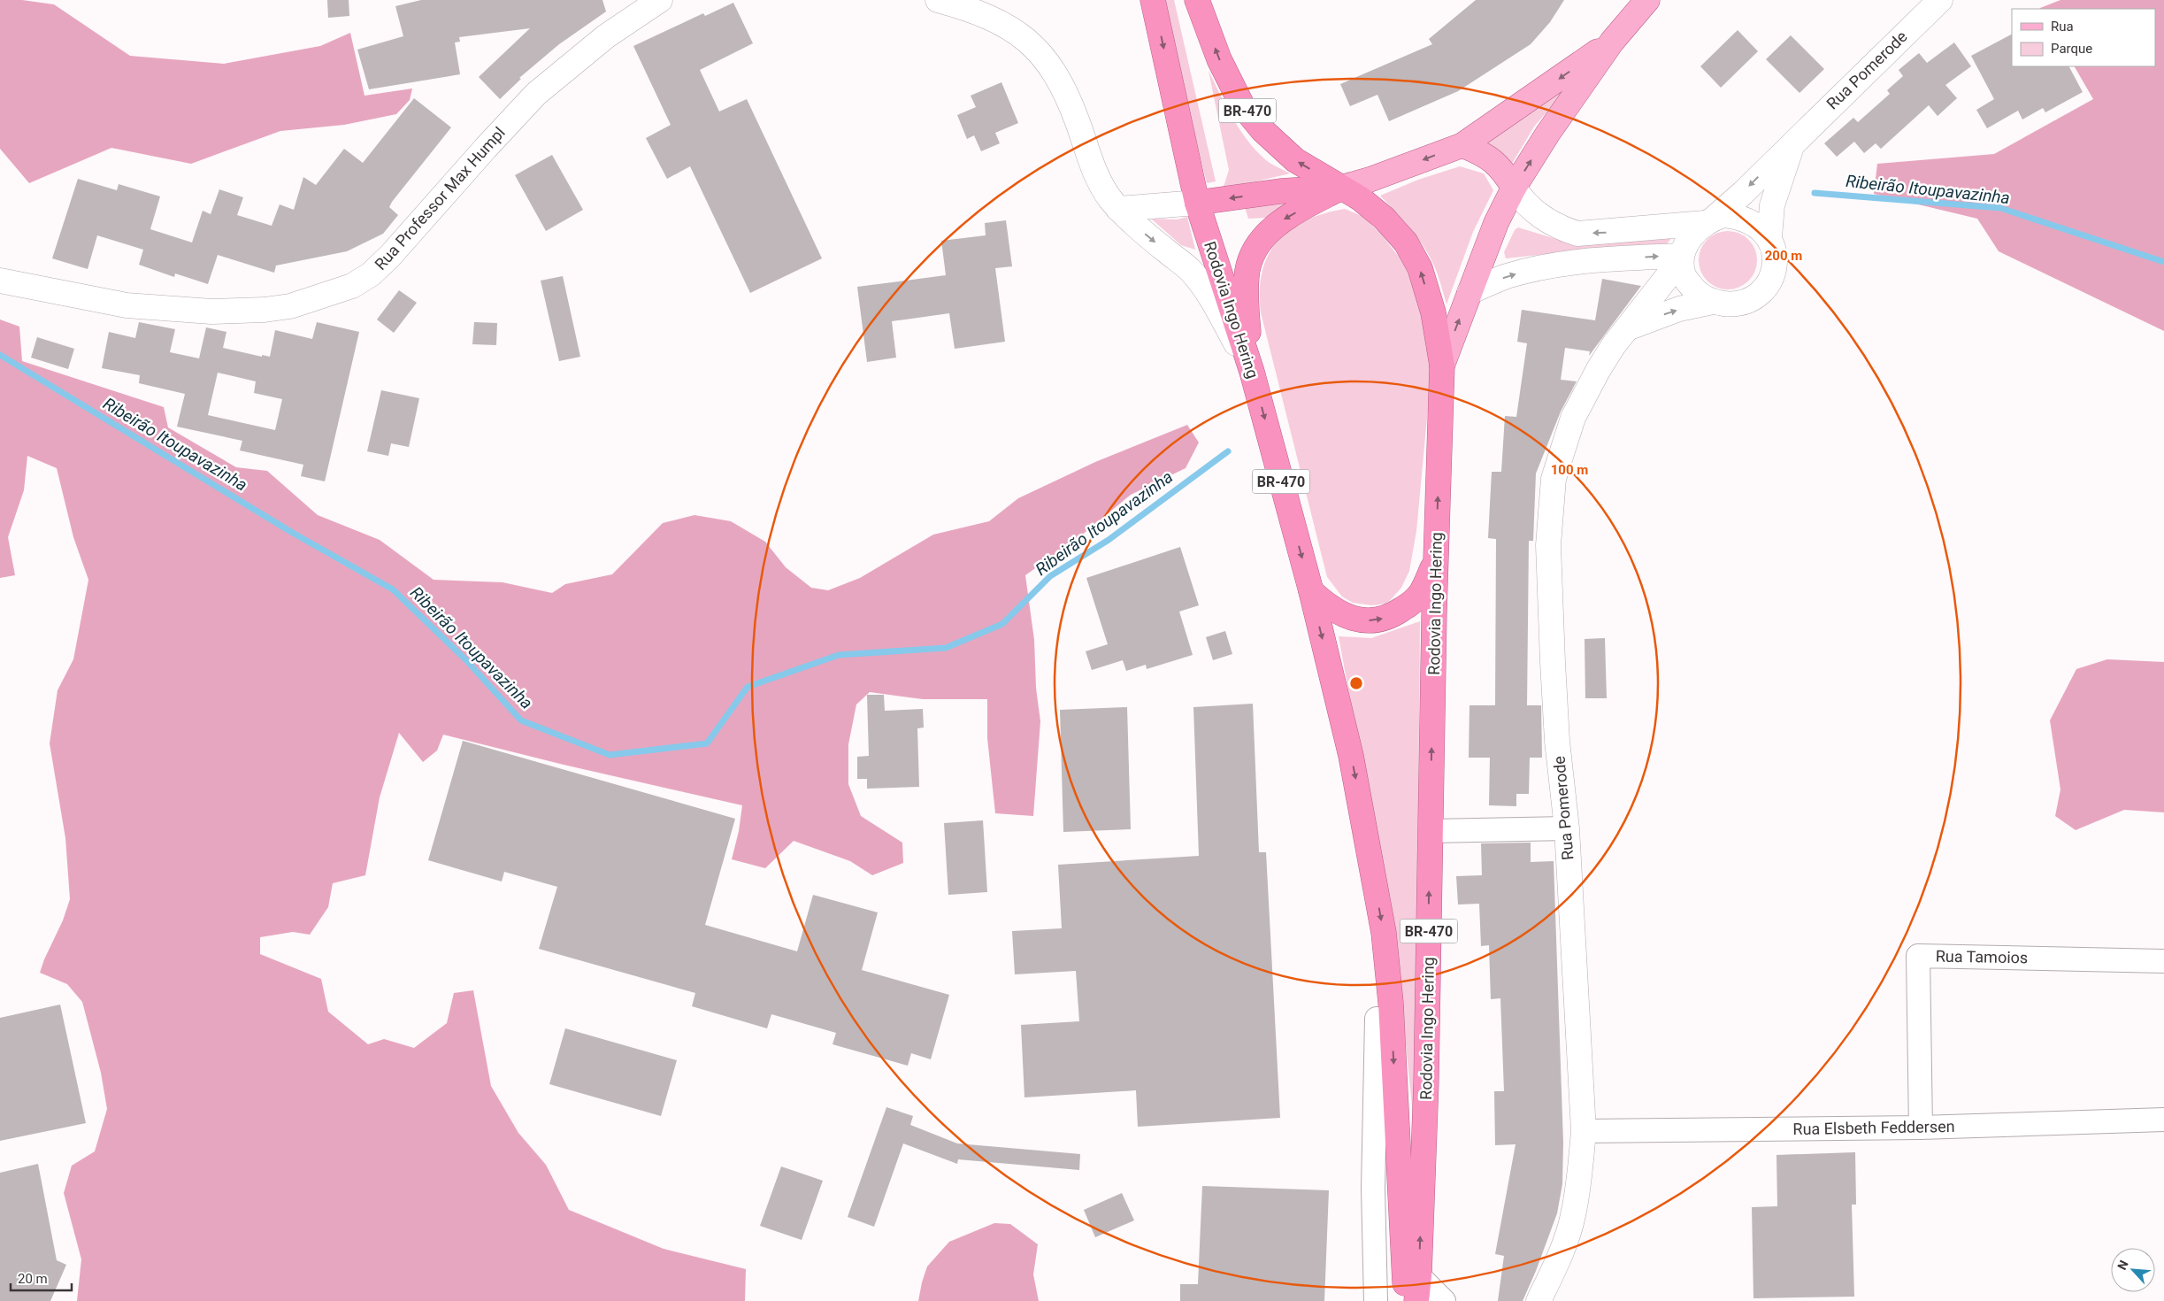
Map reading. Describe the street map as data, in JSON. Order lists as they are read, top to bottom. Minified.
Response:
{"streets":{"highway":["BR-470","Rodovia Ingo Hering"],"street":["Rua Pomerode","Rua Professor Max Humpl","Rua Tamoios","Rua Elsbeth Feddersen"]},"crossings":[["Rua Pomerode","Rua Elsbeth Feddersen"],["Rua Tamoios","Rua Elsbeth Feddersen"]],"water":["Ribeirão Itoupavazinha"],"legend":["Rua","Parque"],"scale_bar":"20 m","north":"top left","rings":["200 m","100 m"]}
